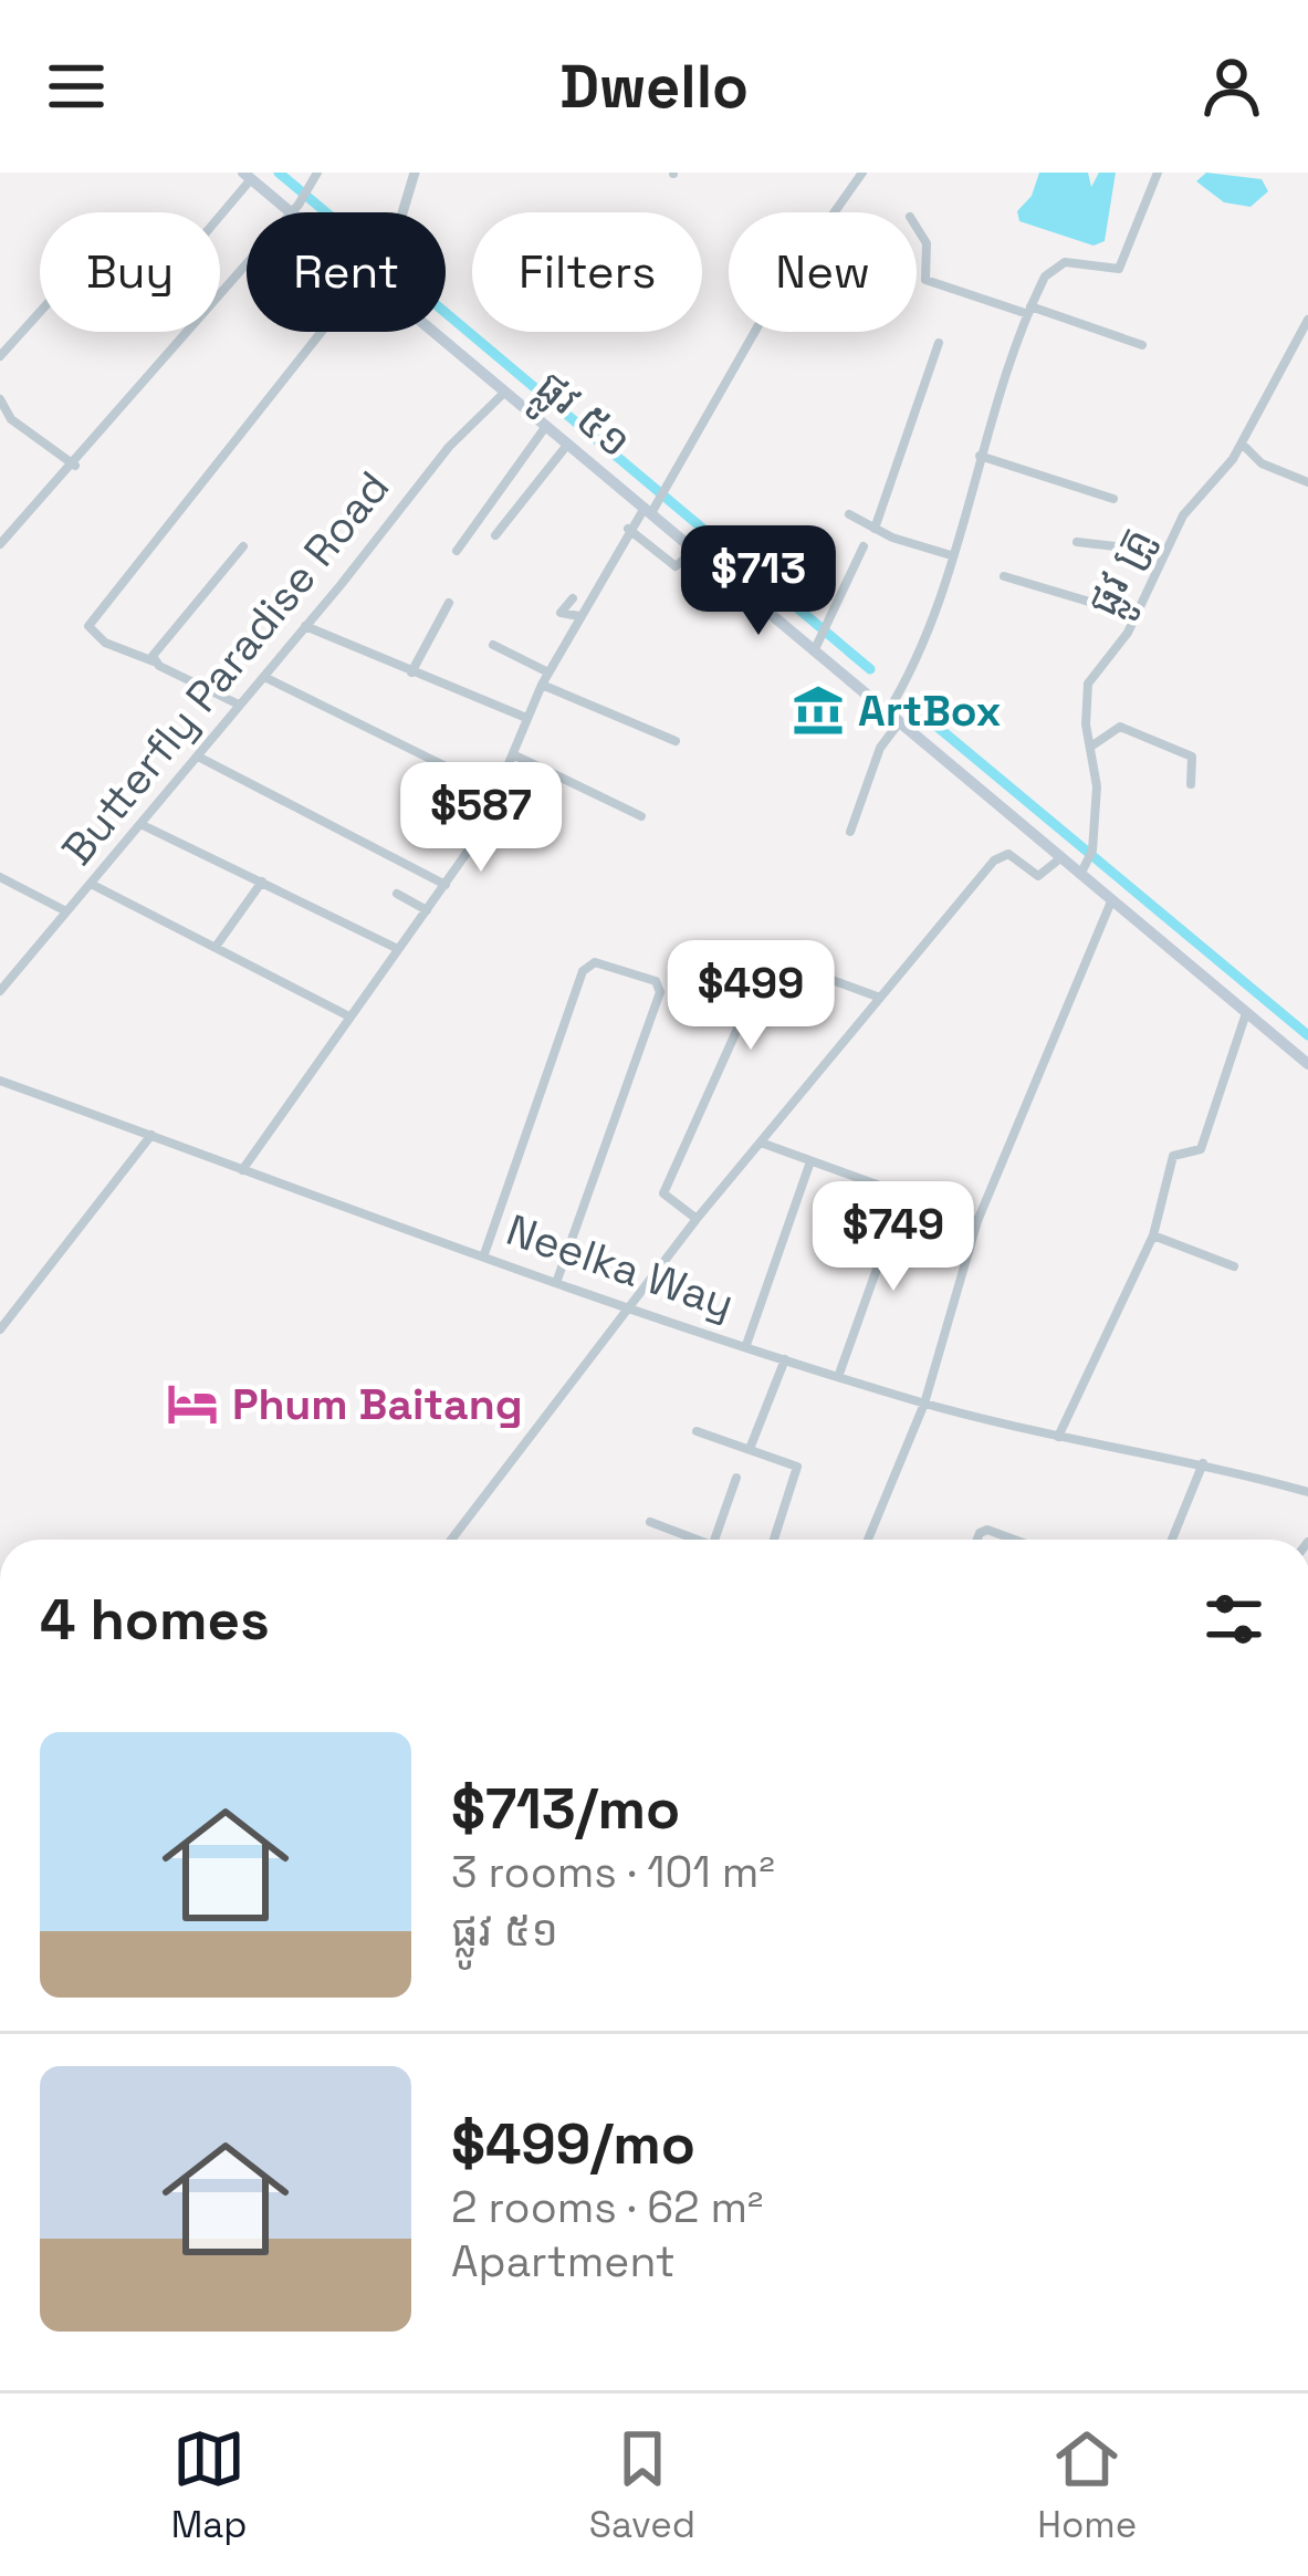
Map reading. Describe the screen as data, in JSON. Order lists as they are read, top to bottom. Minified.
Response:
{"streets":{"main road":["ផ្លូវ ៥១"],"street":["ផ្លូវ គ្រូ","Butterfly Paradise Road","Neelka Way"]},"crossings":[["ផ្លូវ ៥១","ផ្លូវ គ្រូ"],["ផ្លូវ ៥១","Butterfly Paradise Road"]],"places":{"museum":["ArtBox"],"hotel":["Phum Baitang"]},"page":{"header":"Dwello","chip":["Buy","Rent","Filters","New"],"price":["$713","$587","$499","$749"],"heading":"4 homes","list":[{"name":"$713/mo","note":"3 rooms · 101 m² · ផ្លូវ ៥១"},{"name":"$499/mo","note":"2 rooms · 62 m² · Apartment"}],"tabs":["Map","Saved","Home"]}}
